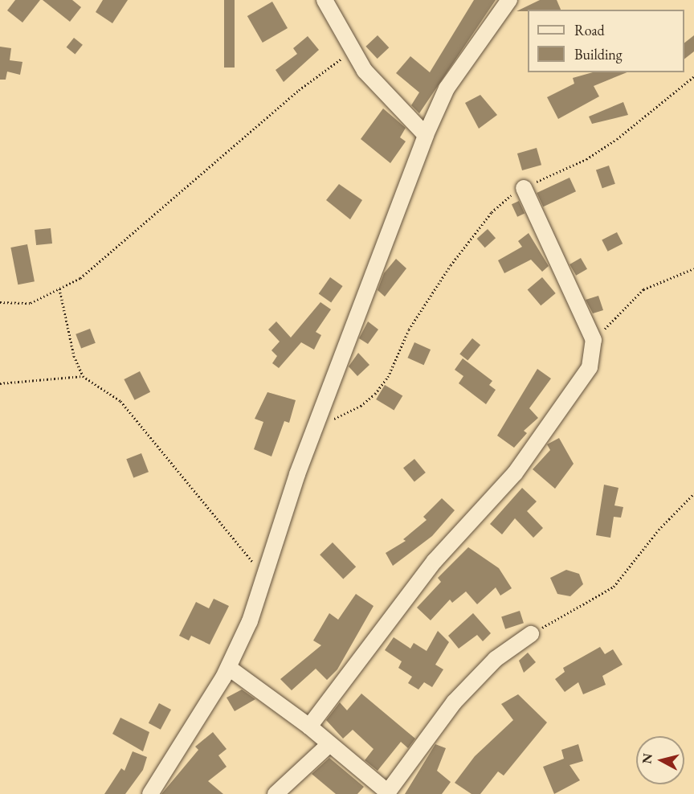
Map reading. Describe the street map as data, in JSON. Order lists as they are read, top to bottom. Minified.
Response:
{"legend":["Road","Building"],"north":"left"}
